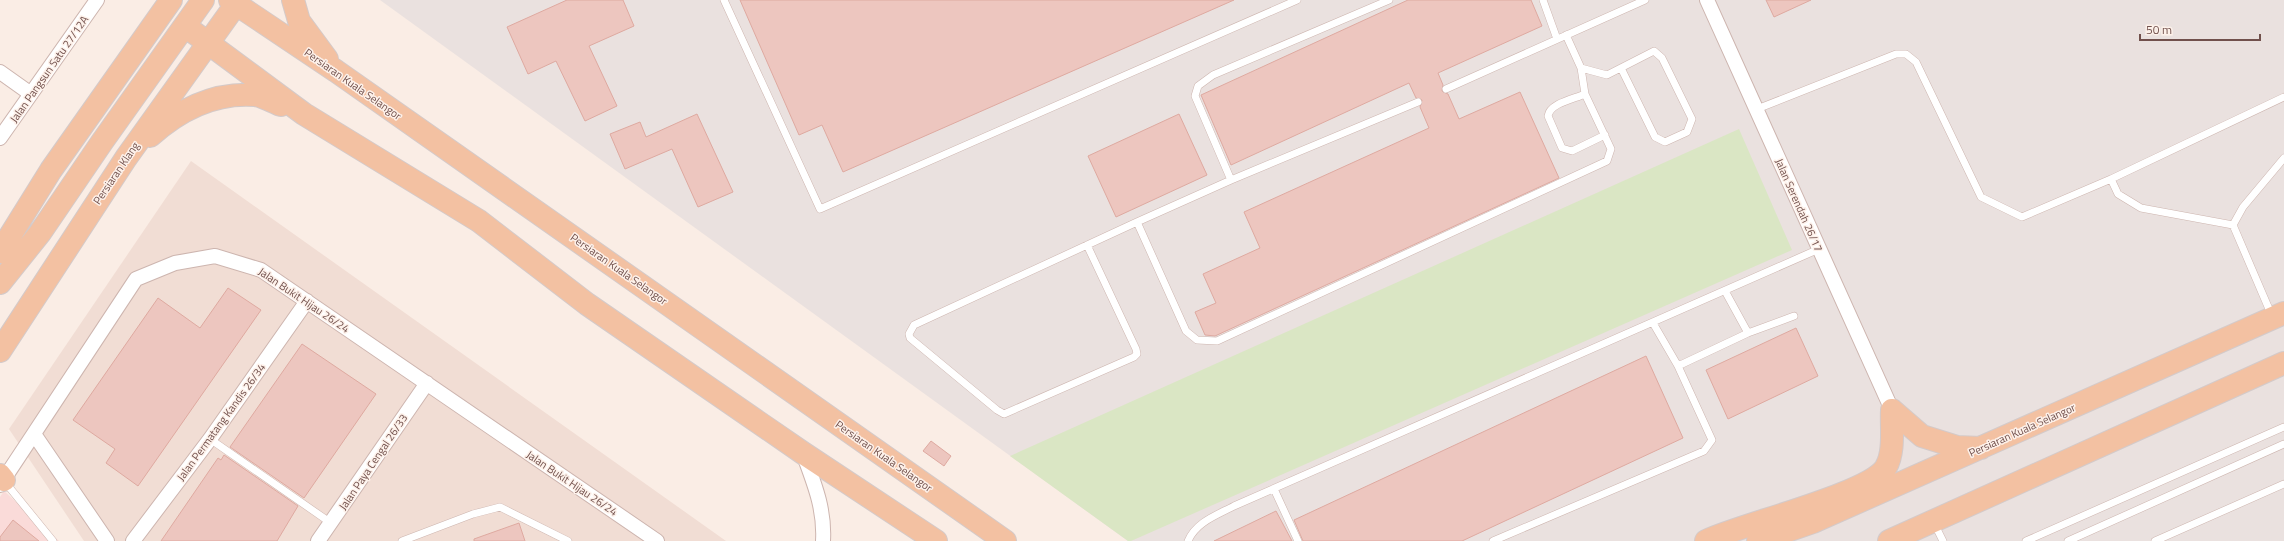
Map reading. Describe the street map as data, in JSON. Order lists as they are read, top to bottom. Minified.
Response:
{"streets":{"main road":["Persiaran Kuala Selangor","Persiaran Klang"],"street":["Jalan Pangsun Satu 27/12A","Jalan Serendah 26/17","Jalan Bukit Hijau 26/24","Jalan Permatang Kandis 26/34","Jalan Paya Cengal 26/33"]},"crossings":[["Persiaran Kuala Selangor","Persiaran Klang"],["Jalan Bukit Hijau 26/24","Jalan Permatang Kandis 26/34"],["Jalan Bukit Hijau 26/24","Jalan Paya Cengal 26/33"]],"scale_bar":"50 m"}
